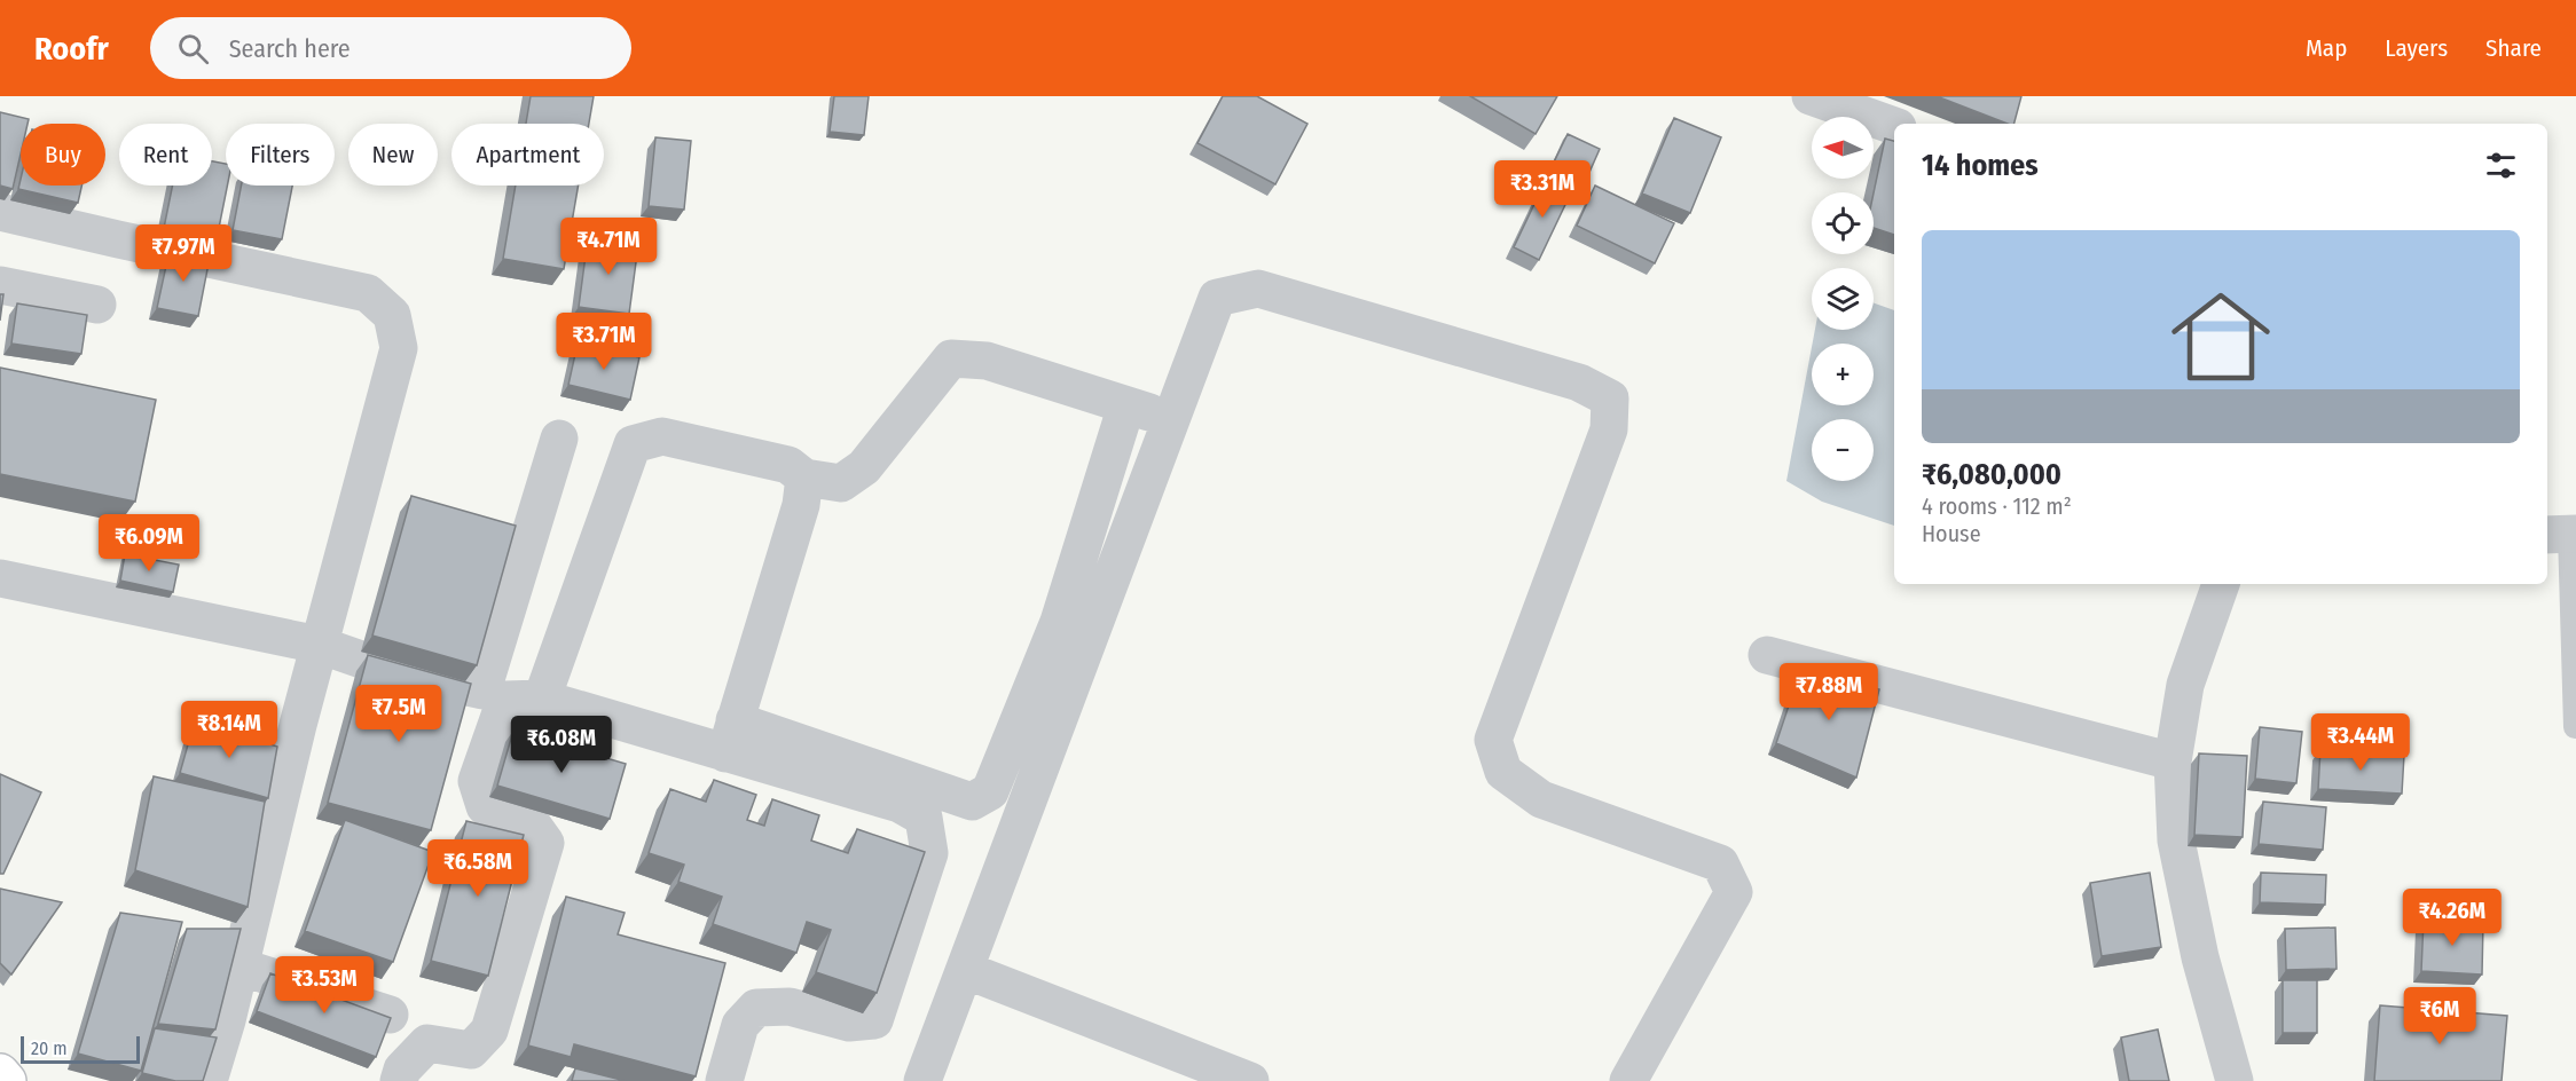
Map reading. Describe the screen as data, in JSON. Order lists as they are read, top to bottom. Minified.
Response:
{"scale_bar":"20 m","north":"left","page":{"header":"Roofr","search":"Search here","nav":["Map","Layers","Share"],"map_buttons":["+","−"],"chip":["Buy","Rent","Filters","New","Apartment"],"heading":"14 homes","price":["₹3.31M","₹4.71M","₹7.97M","₹3.71M","₹6.09M","₹7.88M","₹7.5M","₹8.14M","₹3.44M","₹6.08M","₹6.58M","₹4.26M","₹3.53M","₹6M"],"list":[{"name":"₹6,080,000","note":"4 rooms · 112 m² · House"}],"scale":"20 m"}}
